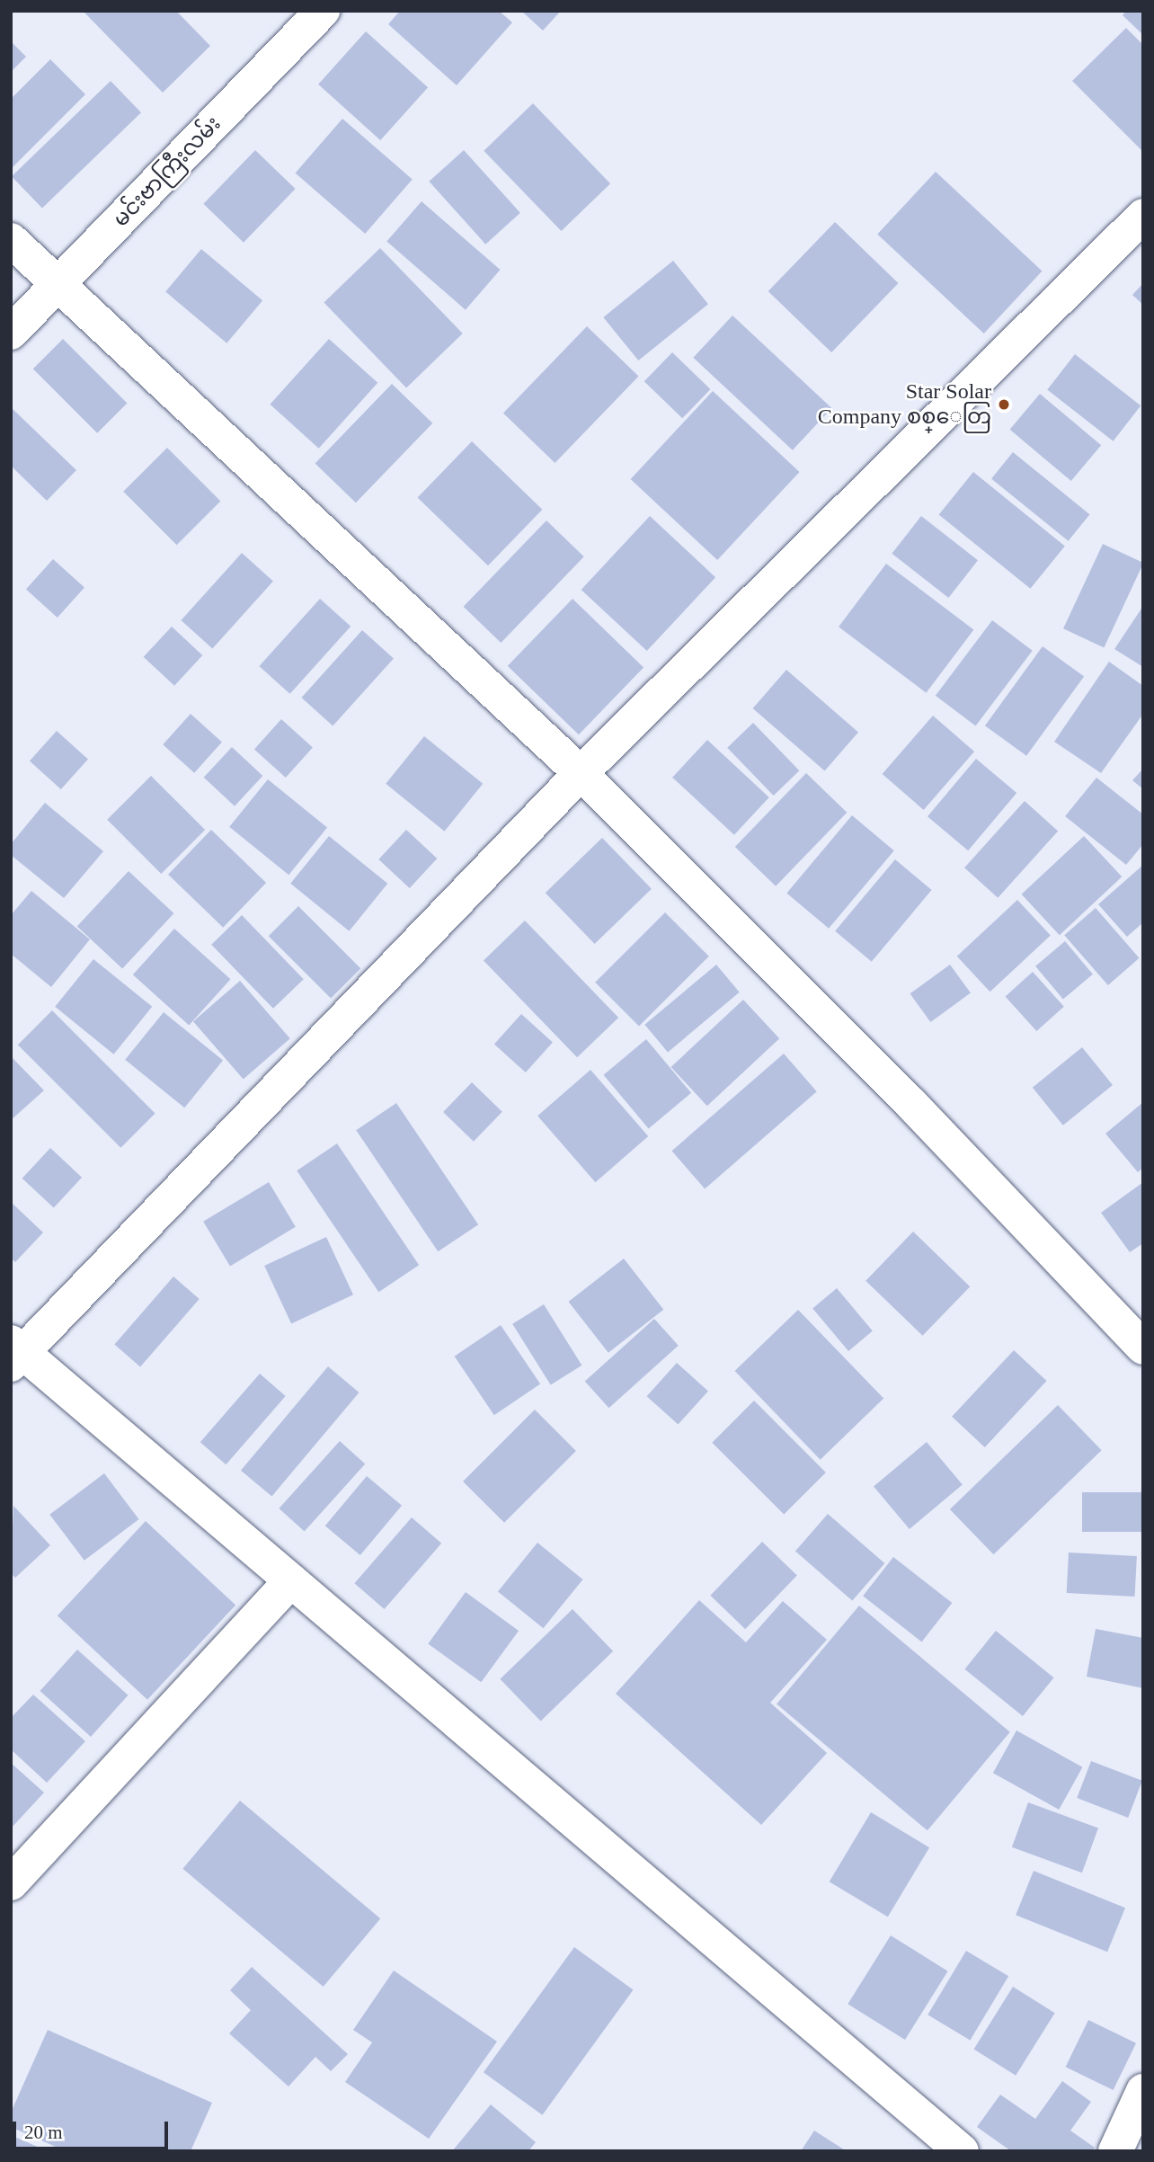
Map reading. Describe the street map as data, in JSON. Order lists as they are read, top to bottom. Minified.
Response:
{"streets":{"street":["မင်းဗာကြီးလမ်း"]},"places":["Star Solar Company စစ္ေတြ"],"scale_bar":"20 m"}
